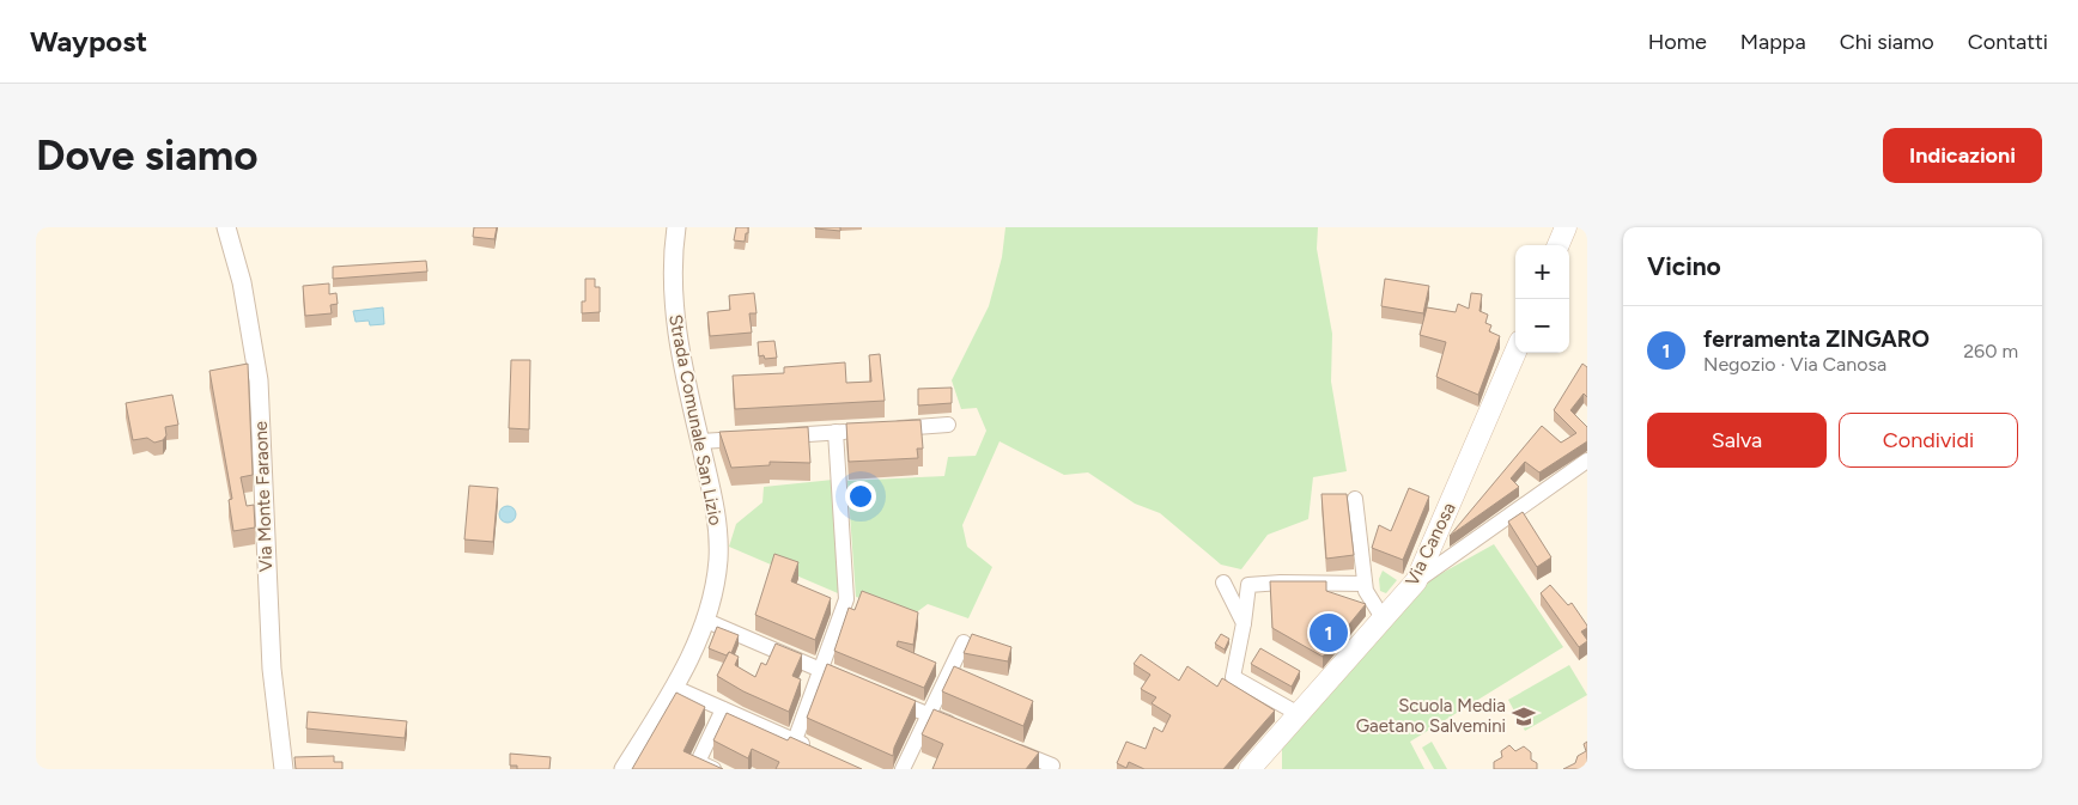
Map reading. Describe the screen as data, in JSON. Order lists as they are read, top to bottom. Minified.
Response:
{"streets":{"main road":["Via Canosa"],"street":["Strada Comunale San Lizio","Via Monte Faraone"]},"places":{"school or university":["Scuola Media Gaetano Salvemini"]},"page":{"header":"Waypost","nav":["Home","Mappa","Chi siamo","Contatti"],"buttons":["Indicazioni",["Salva","Condividi"]],"title":"Dove siamo","heading":"Vicino","map_buttons":["+","−"],"list":[{"mark":"1","name":"ferramenta ZINGARO","note":"Negozio · Via Canosa","value":"260 m"}],"pins":"1"}}
